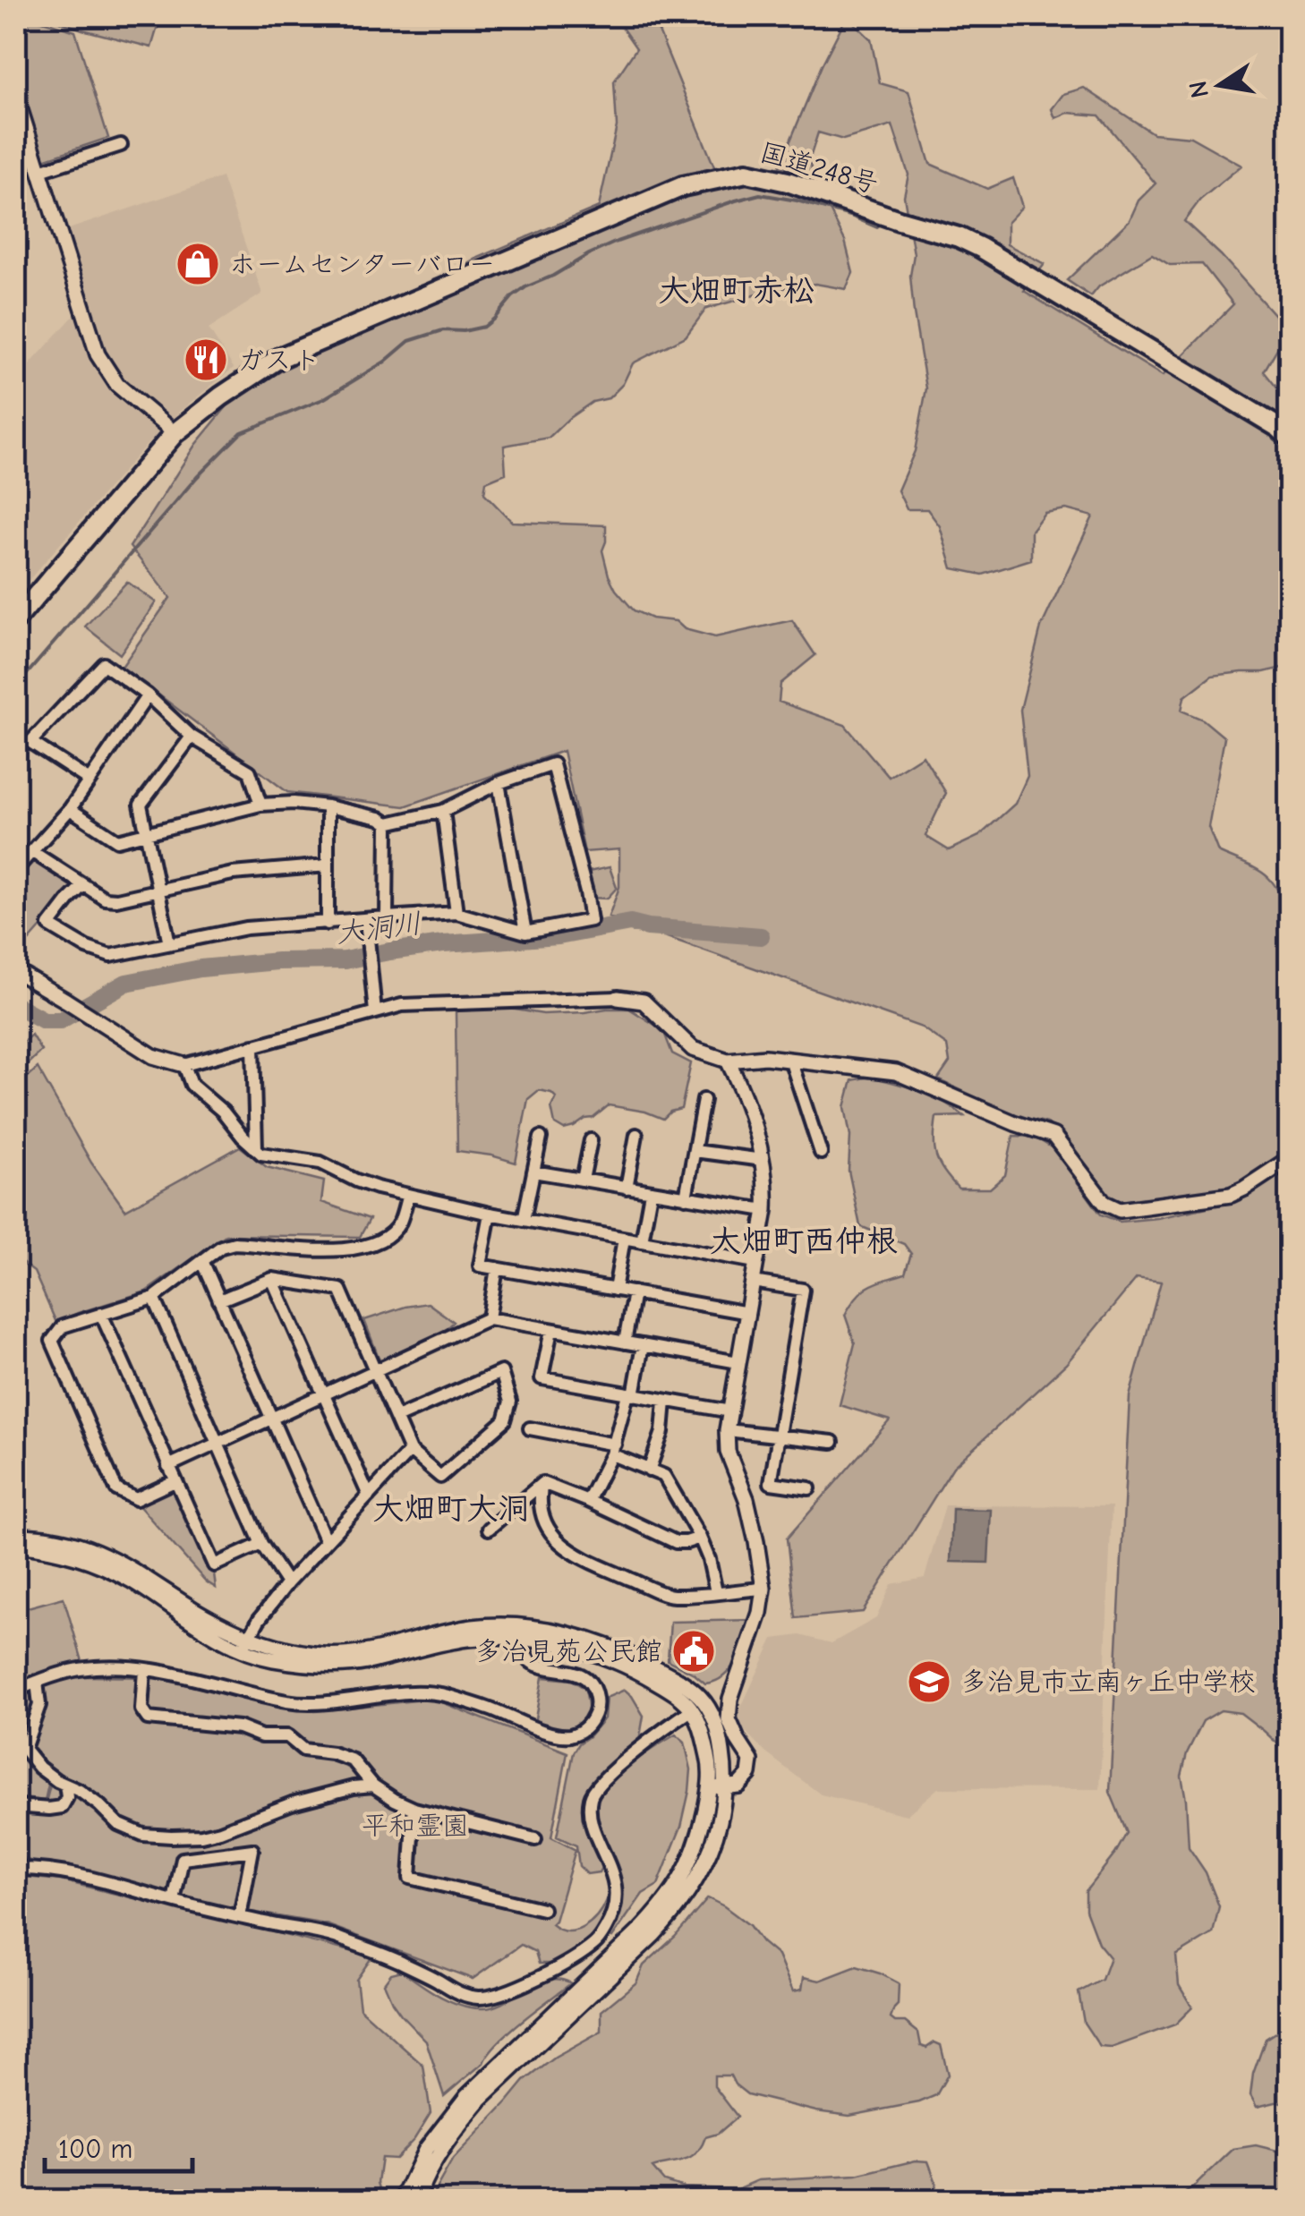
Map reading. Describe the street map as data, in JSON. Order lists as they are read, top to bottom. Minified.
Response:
{"streets":{"highway":["国道248号"]},"districts":["大畑町赤松","大畑町西仲根","大畑町大洞"],"water":["大洞川"],"parks":["平和霊園"],"places":{"shop":["ホームセンターバロー"],"restaurant":["ガスト"],"public building":["多治見苑公民館"],"school or university":["多治見市立南ヶ丘中学校"]},"scale_bar":"100 m","north":"left"}
